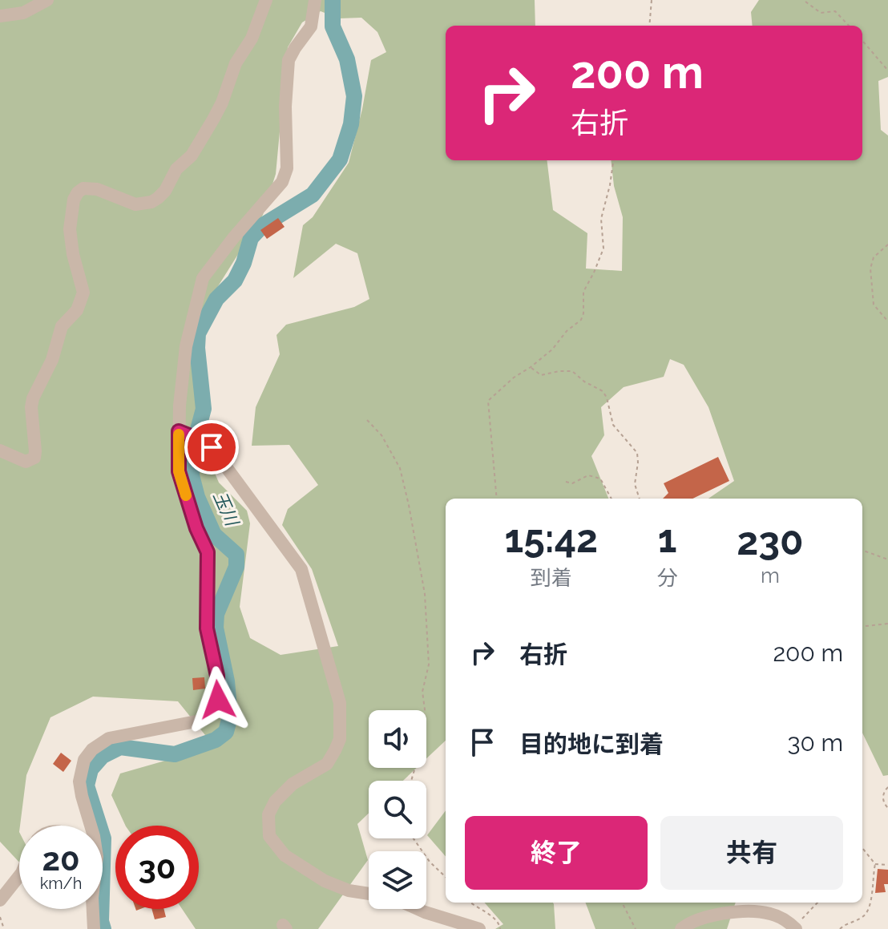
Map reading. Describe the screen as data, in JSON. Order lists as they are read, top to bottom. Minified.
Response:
{"water":["玉川"],"page":{"turn":["200 m","右折"],"eta":["15:42","到着","1","分","230","m"],"list":[{"name":"右折","value":"200 m"},{"name":"目的地に到着","value":"30 m"}],"buttons":["終了","共有"],"speed":"20 km/h","limit":"30"}}
